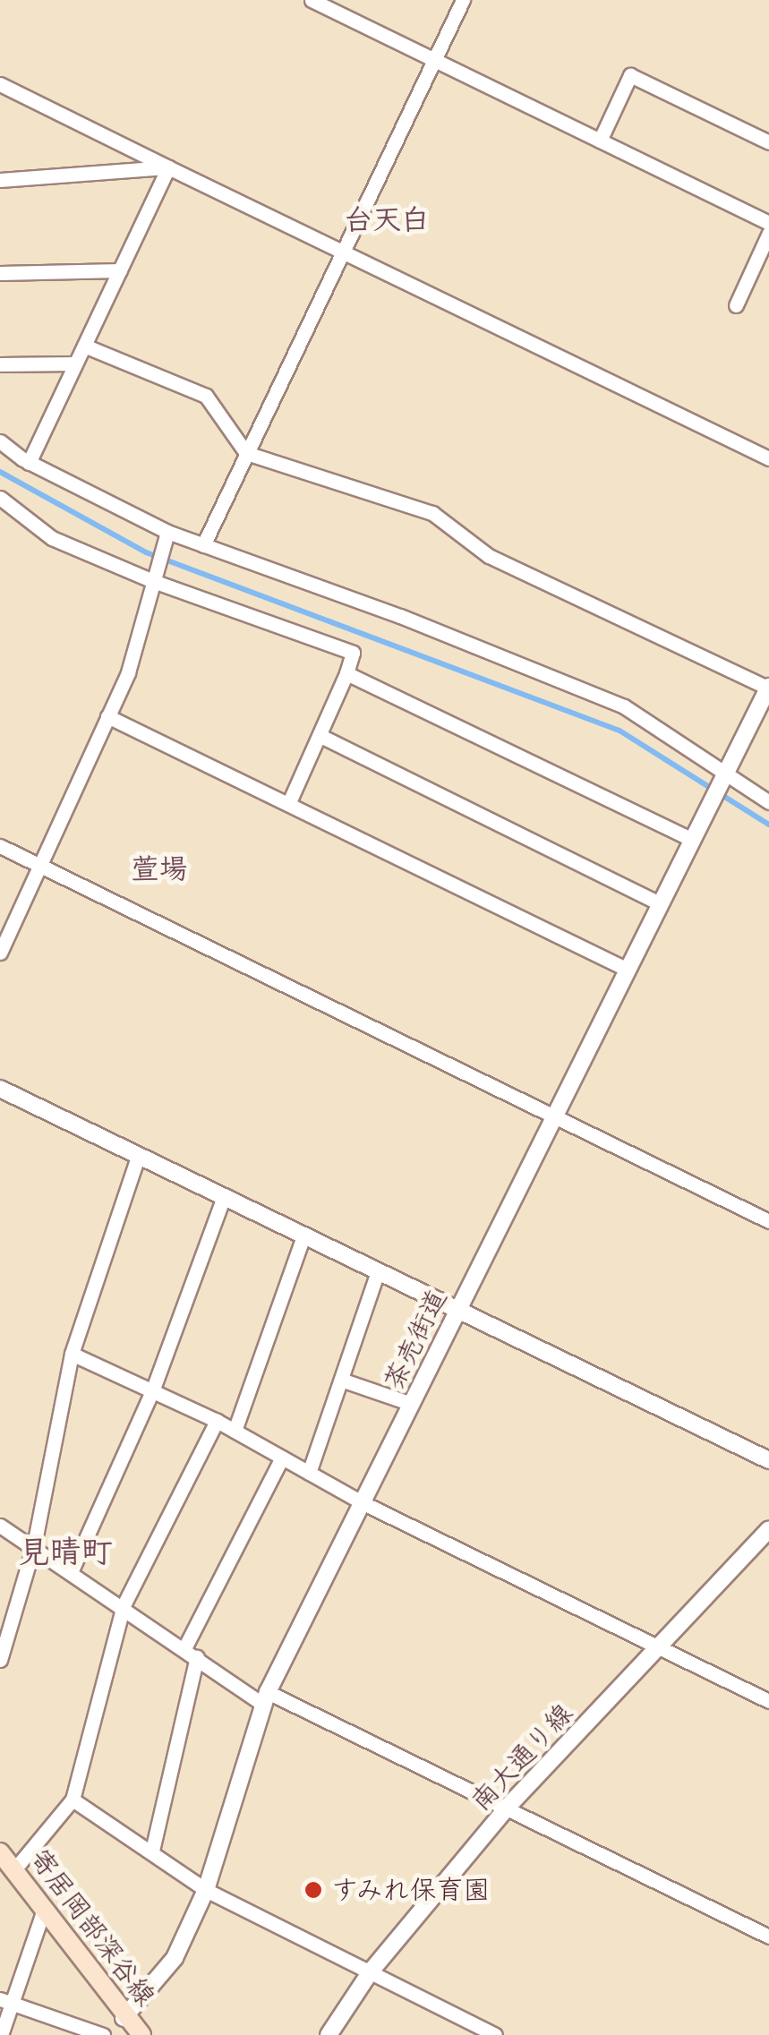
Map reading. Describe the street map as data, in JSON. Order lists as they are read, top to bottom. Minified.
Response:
{"streets":{"main road":["寄居岡部深谷線"],"street":["茶売街道","南大通り線"]},"crossings":[["茶売街道","寄居岡部深谷線"]],"districts":["台天白","萱場","見晴町"],"places":["すみれ保育園"]}
